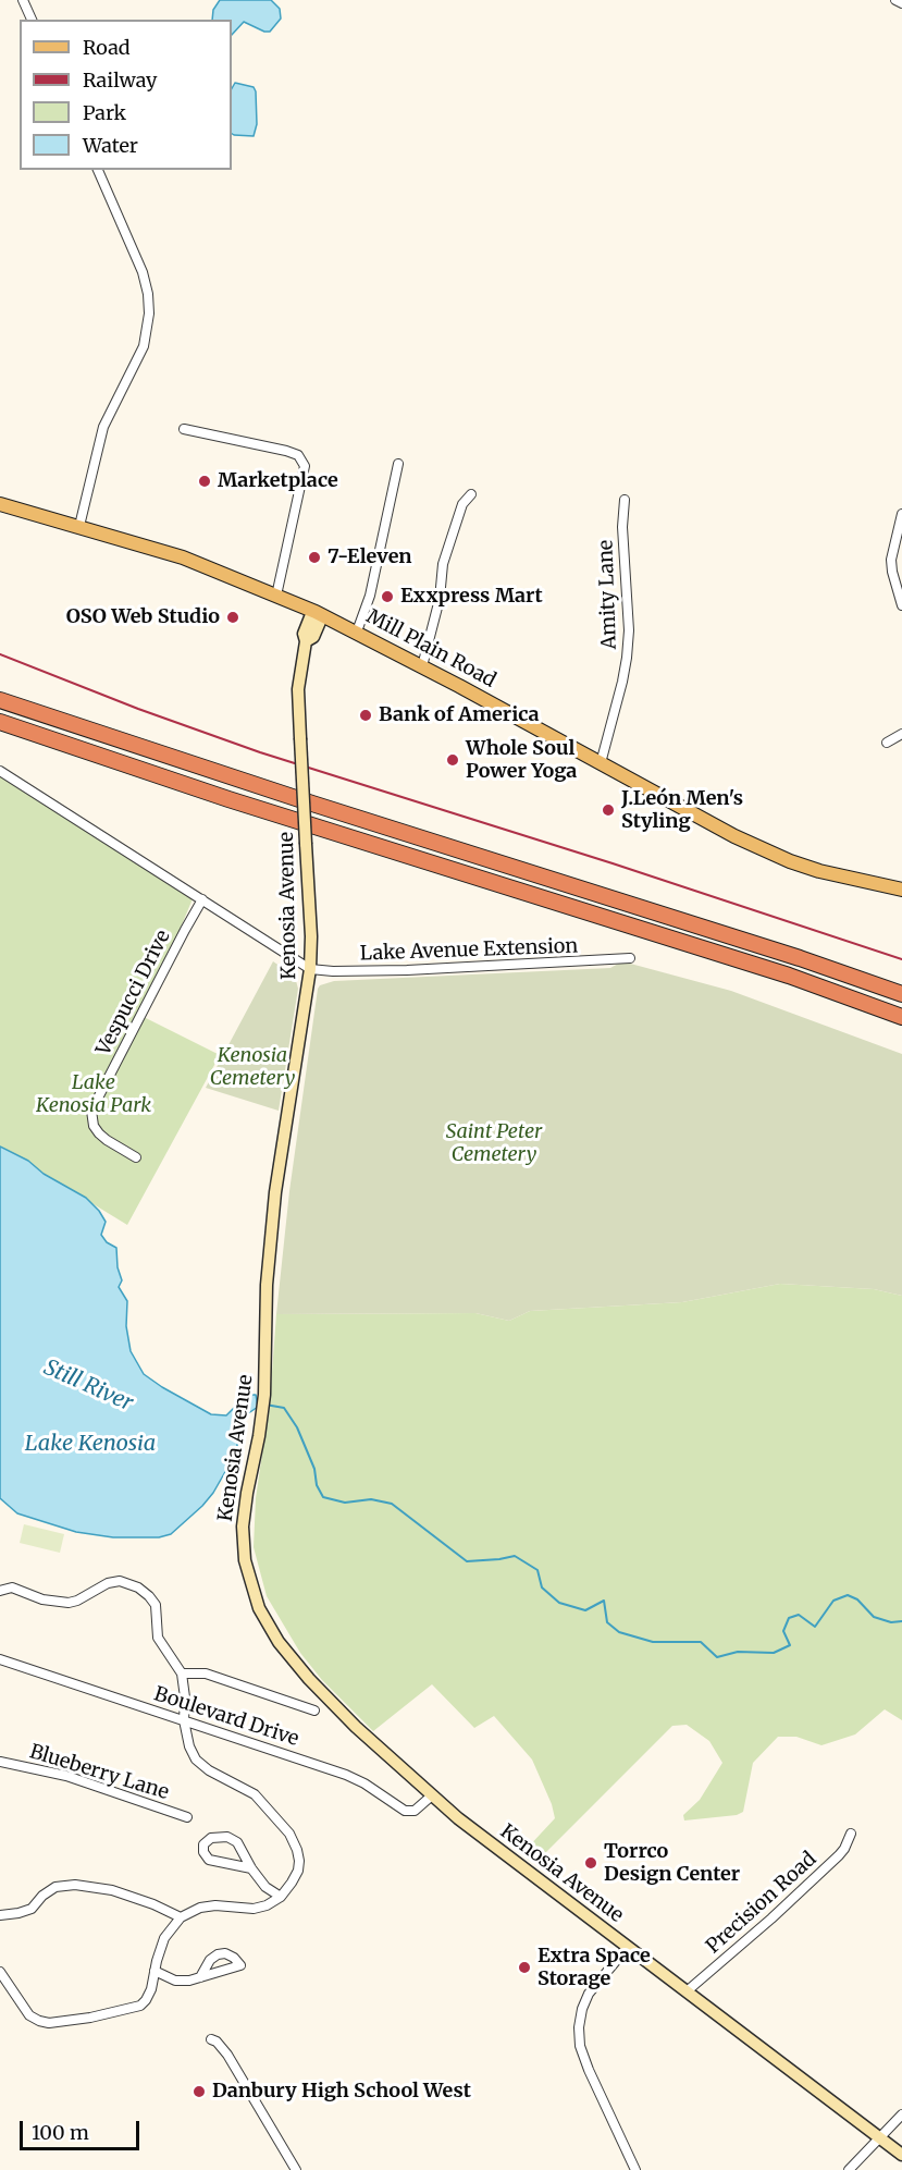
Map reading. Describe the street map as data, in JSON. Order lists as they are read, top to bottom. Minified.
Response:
{"streets":{"main road":["Mill Plain Road"],"street":["Amity Lane","Kenosia Avenue","Lake Avenue Extension","Vespucci Drive","Boulevard Drive","Blueberry Lane","Precision Road"]},"crossings":[["Amity Lane","Mill Plain Road"],["Mill Plain Road","Kenosia Avenue"],["Kenosia Avenue","Lake Avenue Extension"],["Kenosia Avenue","Boulevard Drive"],["Kenosia Avenue","Precision Road"]],"water":["Still River","Lake Kenosia"],"parks":["Kenosia Cemetery","Lake Kenosia Park","Saint Peter Cemetery"],"places":["Marketplace","7-Eleven","Exxpress Mart","OSO Web Studio","Bank of America","Whole Soul Power Yoga","J.León Men's Styling","Torrco Design Center","Extra Space Storage","Danbury High School West"],"legend":["Road","Railway","Park","Water"],"scale_bar":"100 m"}
